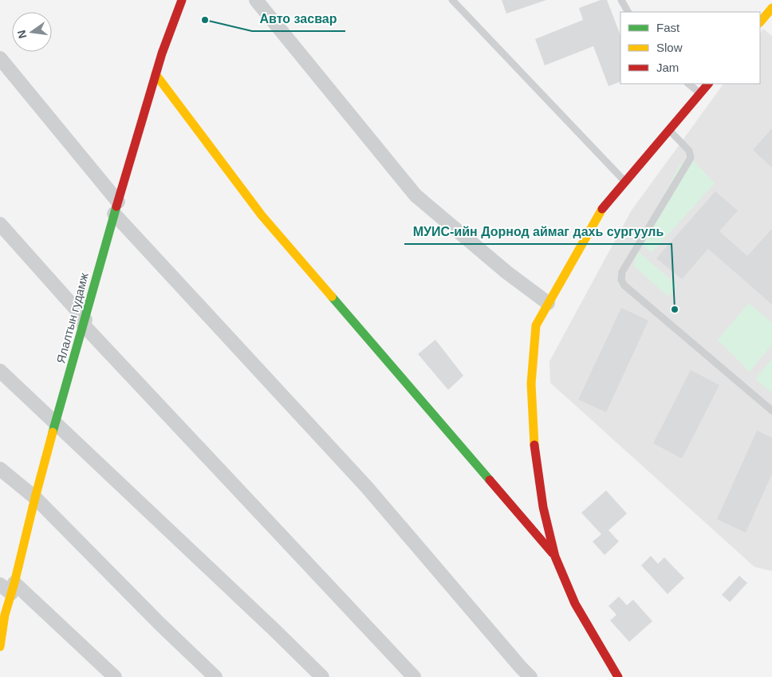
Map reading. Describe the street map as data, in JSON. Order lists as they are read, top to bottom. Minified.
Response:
{"streets":{"street":["Ялалтын гудамж"]},"places":["Авто засвар","МУИС-ийн Дорнод аймаг дахь сургууль"],"legend":["Fast","Slow","Jam"],"north":"left"}
